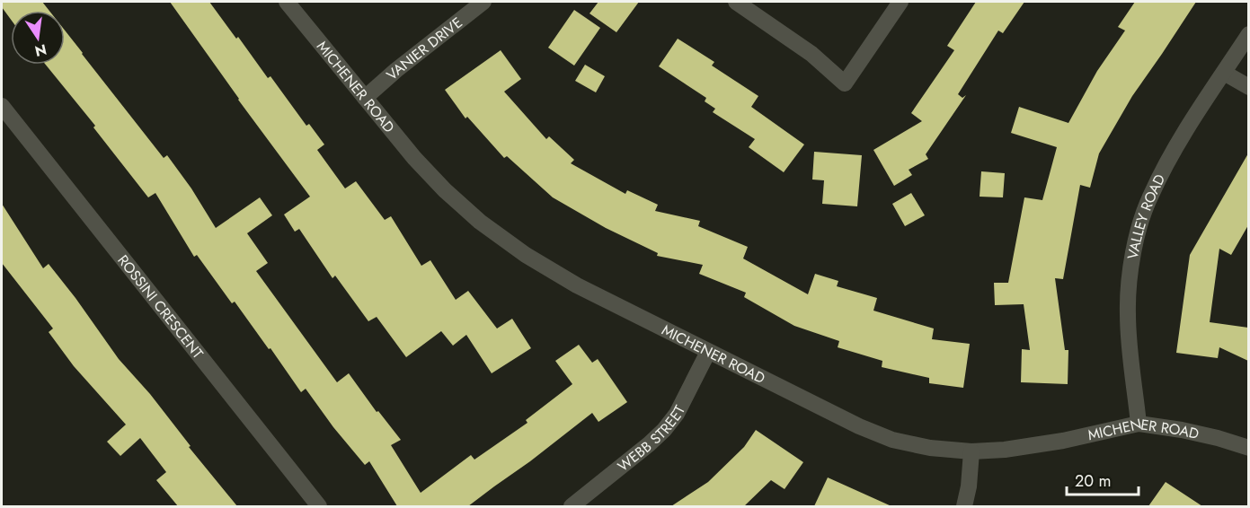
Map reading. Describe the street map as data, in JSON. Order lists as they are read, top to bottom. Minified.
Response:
{"streets":{"street":["VANIER DRIVE","MICHENER ROAD","VALLEY ROAD","ROSSINI CRESCENT","WEBB STREET"]},"crossings":[["VANIER DRIVE","MICHENER ROAD"],["MICHENER ROAD","VALLEY ROAD"],["MICHENER ROAD","WEBB STREET"]],"scale_bar":"20 m","north":"bottom"}
